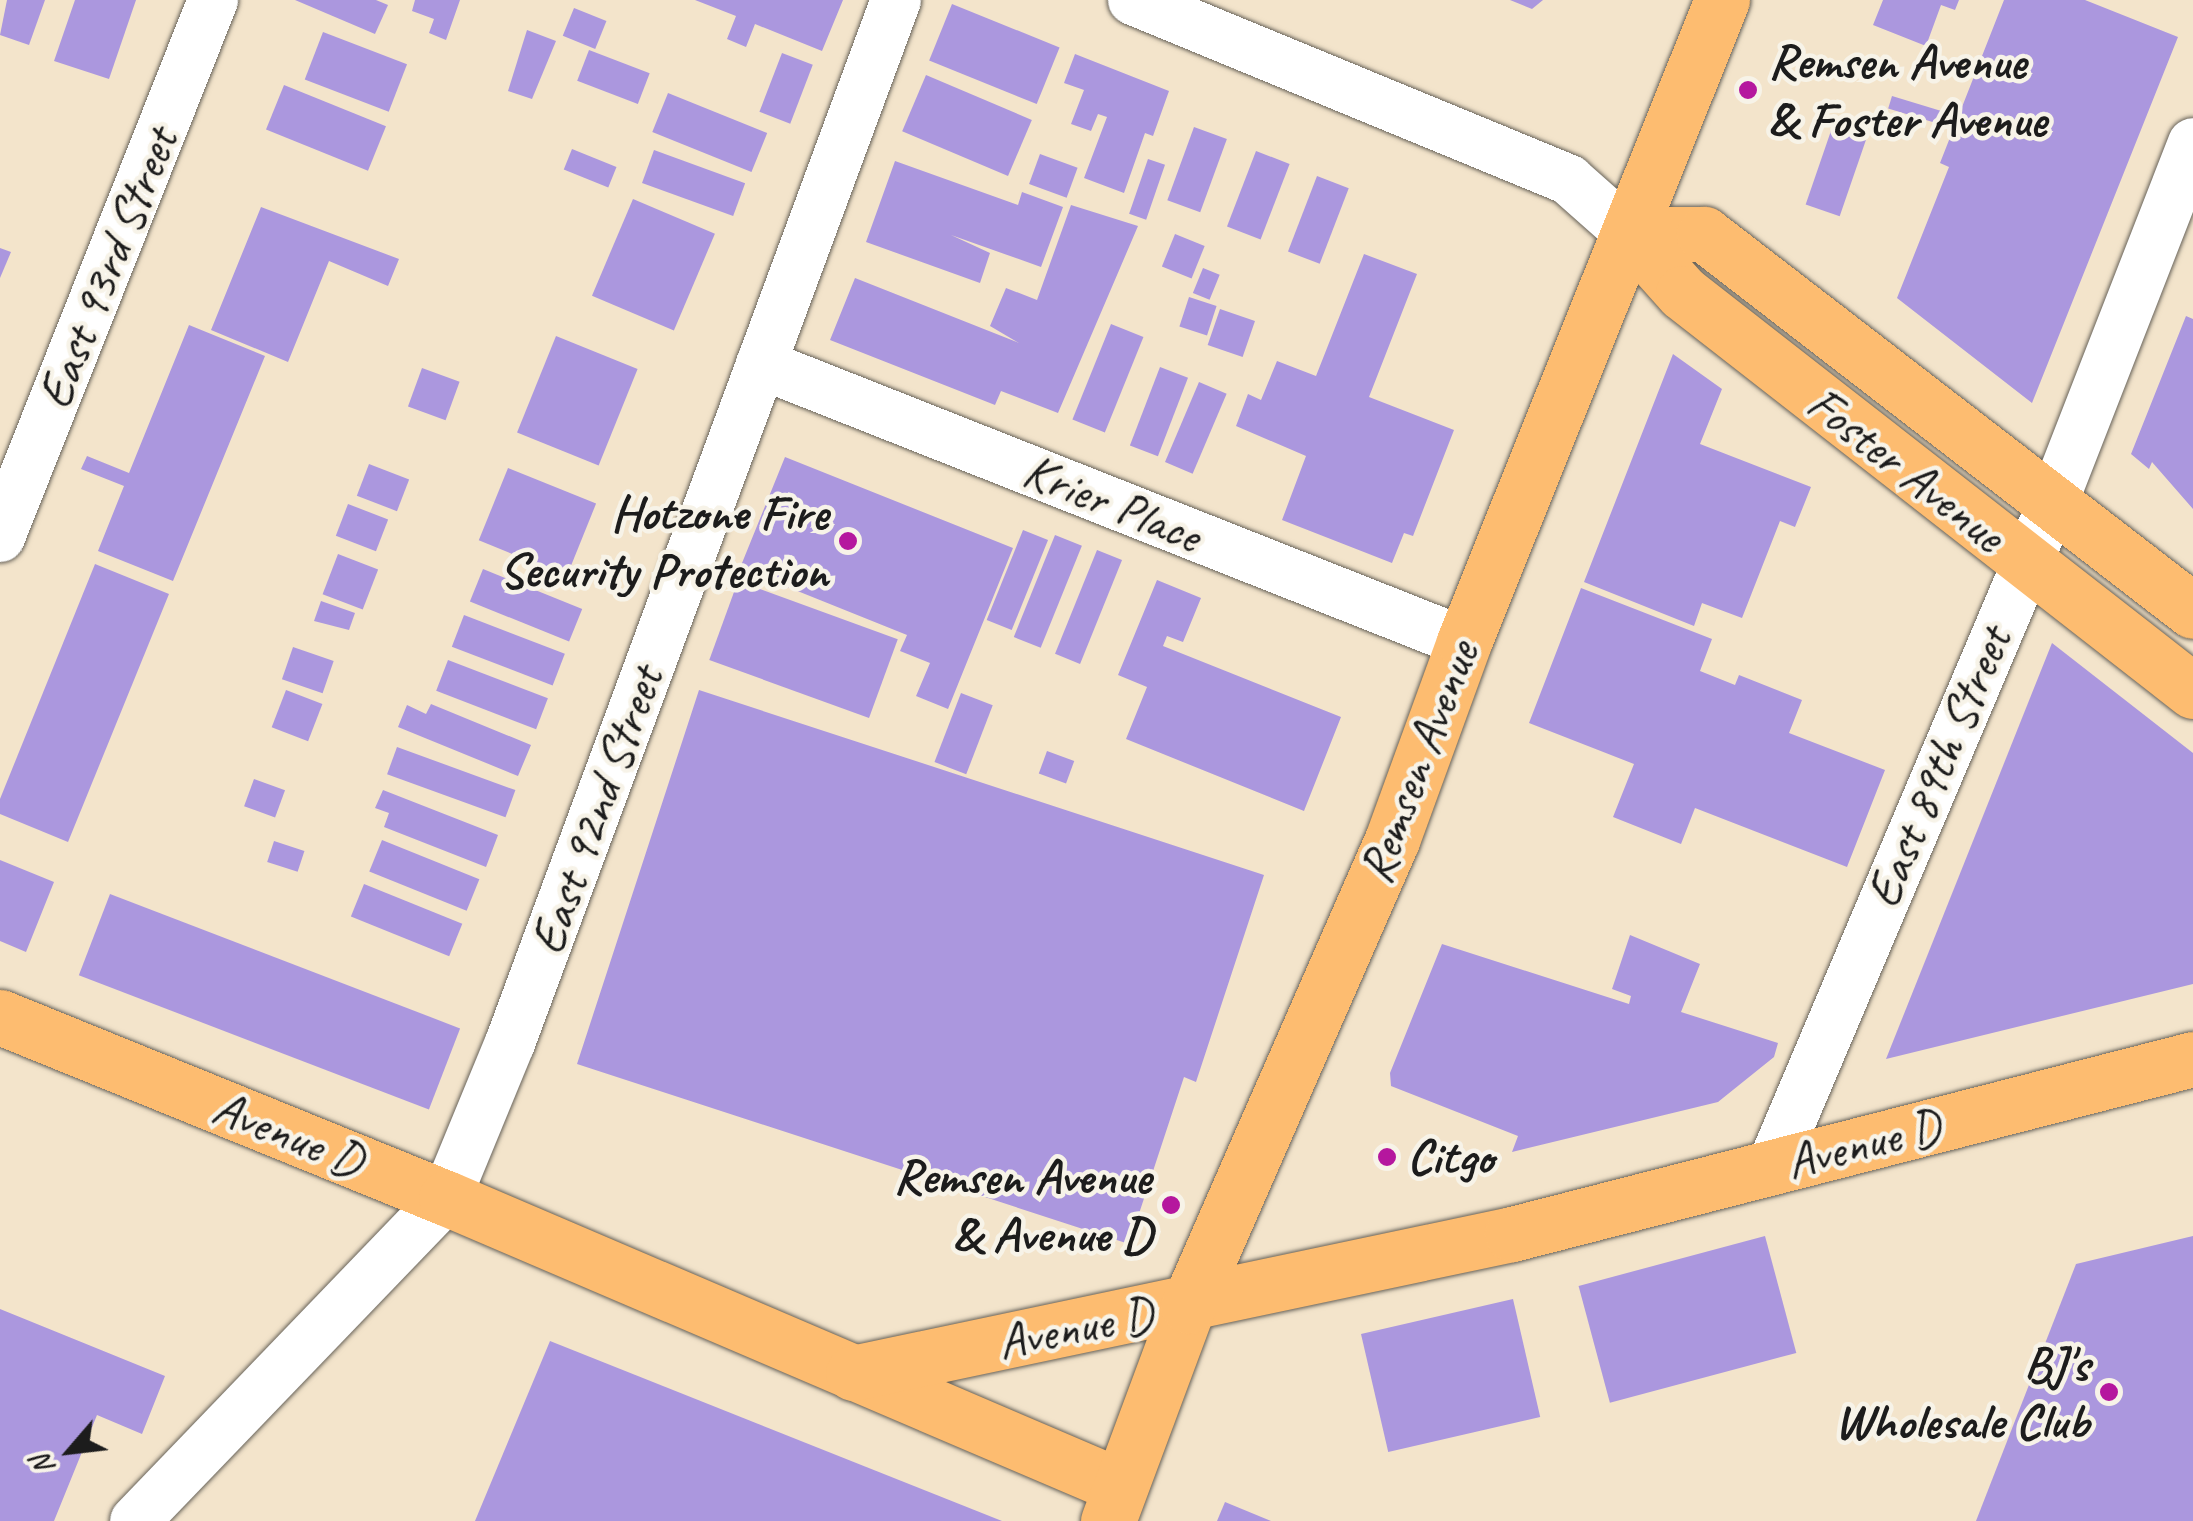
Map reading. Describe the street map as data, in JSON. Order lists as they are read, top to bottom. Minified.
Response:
{"streets":{"main road":["Foster Avenue","Remsen Avenue","Avenue D"],"street":["East 93rd Street","Krier Place","East 89th Street","East 92nd Street"]},"crossings":[["Foster Avenue","Remsen Avenue"],["Foster Avenue","East 89th Street"],["Krier Place","Remsen Avenue"],["Krier Place","East 92nd Street"],["Remsen Avenue","Avenue D"],["East 89th Street","Avenue D"],["East 92nd Street","Avenue D"]],"places":["Remsen Avenue & Foster Avenue","Hotzone Fire Security Protection","Citgo","Remsen Avenue & Avenue D","BJ's Wholesale Club"],"north":"bottom left"}
